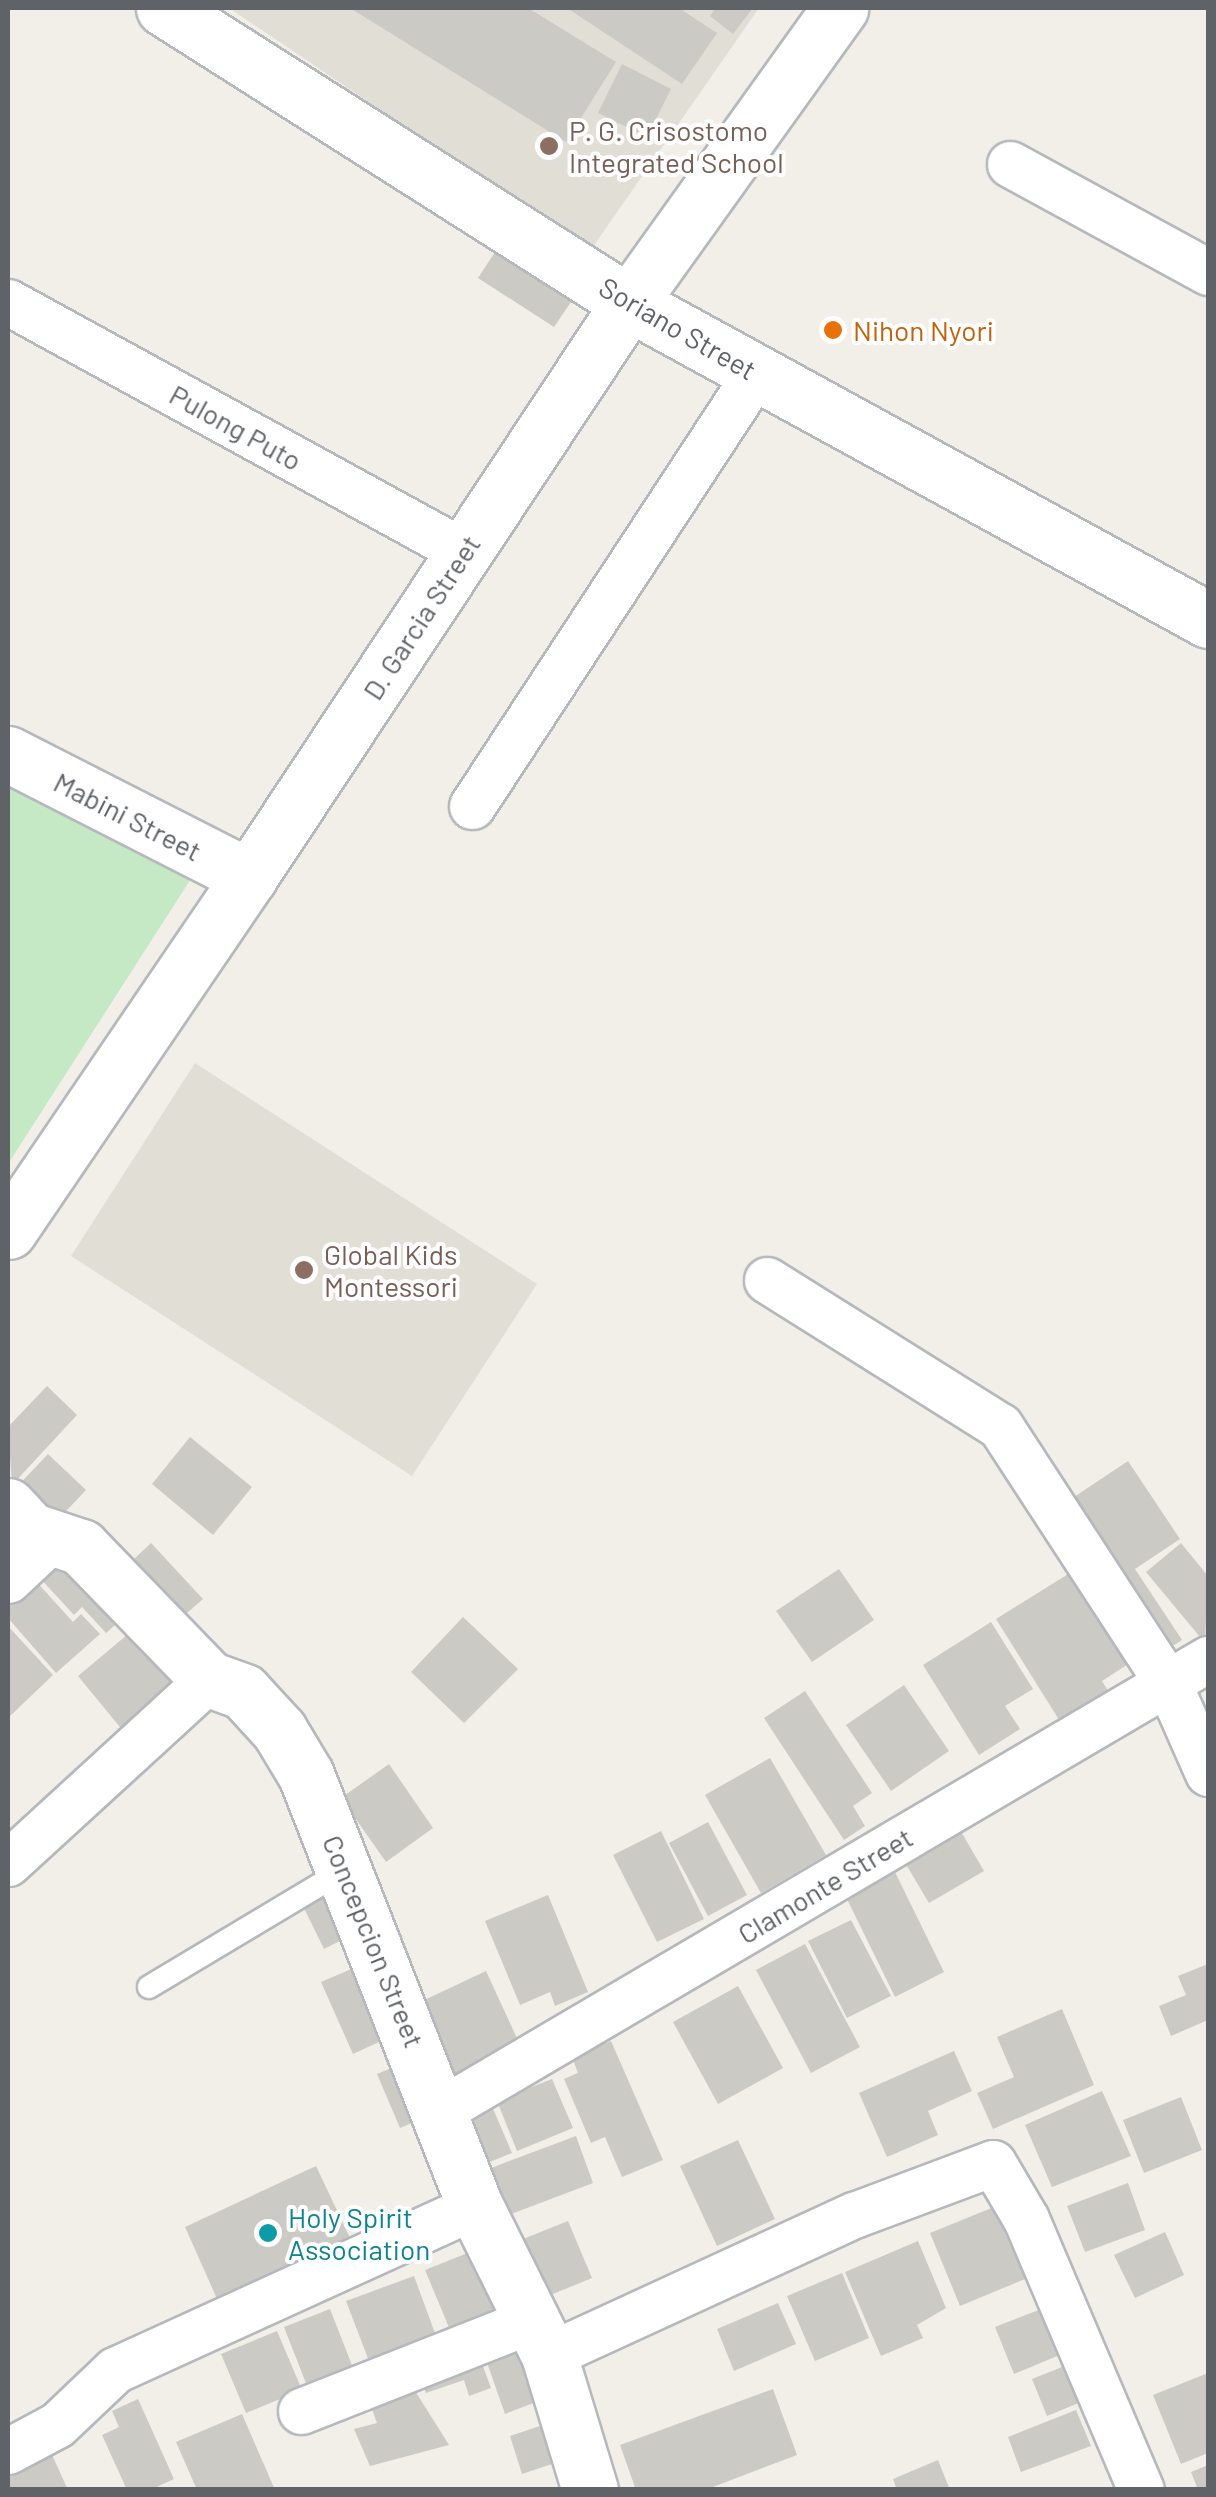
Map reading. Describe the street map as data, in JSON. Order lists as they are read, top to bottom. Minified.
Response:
{"streets":{"street":["Soriano Street","Pulong Puto","D. Garcia Street","Mabini Street","Clamonte Street","Concepcion Street"]},"crossings":[["Soriano Street","D. Garcia Street"],["Pulong Puto","D. Garcia Street"],["D. Garcia Street","Mabini Street"],["Clamonte Street","Concepcion Street"]],"places":["P. G. Crisostomo Integrated School","Nihon Nyori","Global Kids Montessori","Holy Spirit Association"]}
